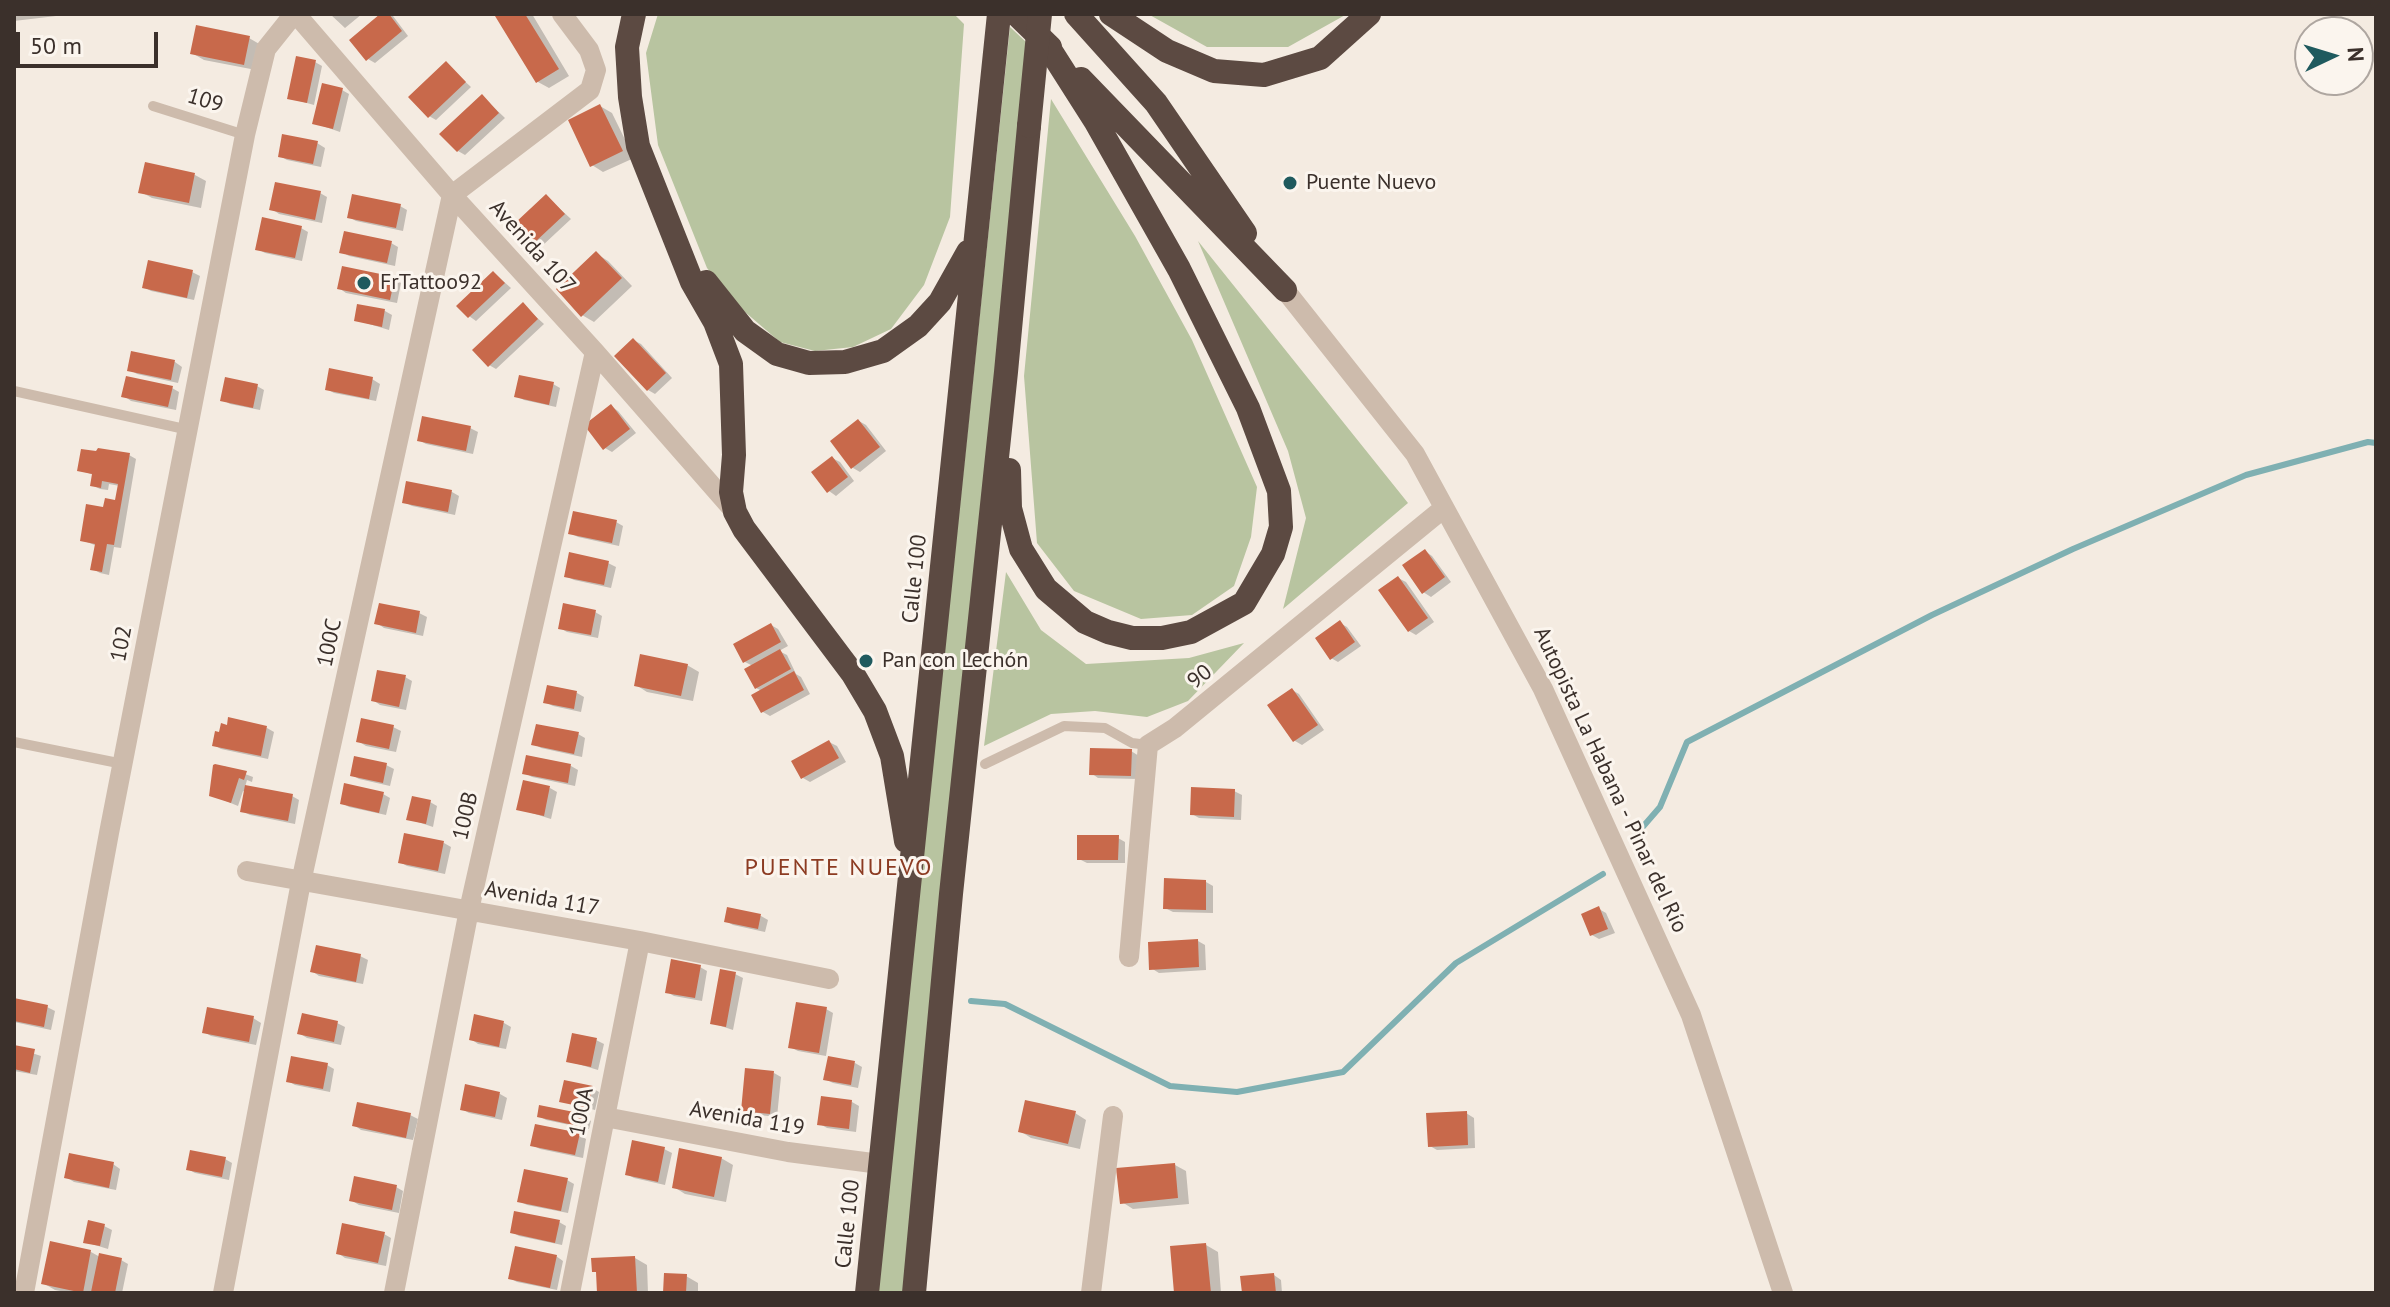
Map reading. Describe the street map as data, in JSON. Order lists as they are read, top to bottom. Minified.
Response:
{"streets":{"highway":["Calle 100","Autopista La Habana - Pinar del Río"],"street":["Avenida 107","100C","102","90","100B","Avenida 117","100A","Avenida 119"],"lane":["109"]},"crossings":[["109","102"],["Avenida 107","100C"],["Avenida 107","102"],["Avenida 107","100B"],["Calle 100","Avenida 119"],["100C","Avenida 117"],["90","Autopista La Habana - Pinar del Río"],["100B","Avenida 117"],["Avenida 117","100A"],["100A","Avenida 119"]],"districts":["PUENTE NUEVO"],"places":["Puente Nuevo","FrTattoo92","Pan con Lechón"],"scale_bar":"50 m","north":"right"}
